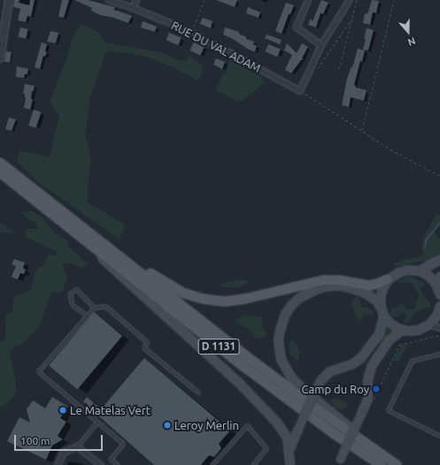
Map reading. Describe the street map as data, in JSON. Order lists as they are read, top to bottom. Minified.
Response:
{"streets":{"main road":["D 1131"],"street":["RUE DU VAL ADAM"]},"places":["Camp du Roy","Le Matelas Vert","Leroy Merlin"],"scale_bar":"100 m","north":"bottom"}
